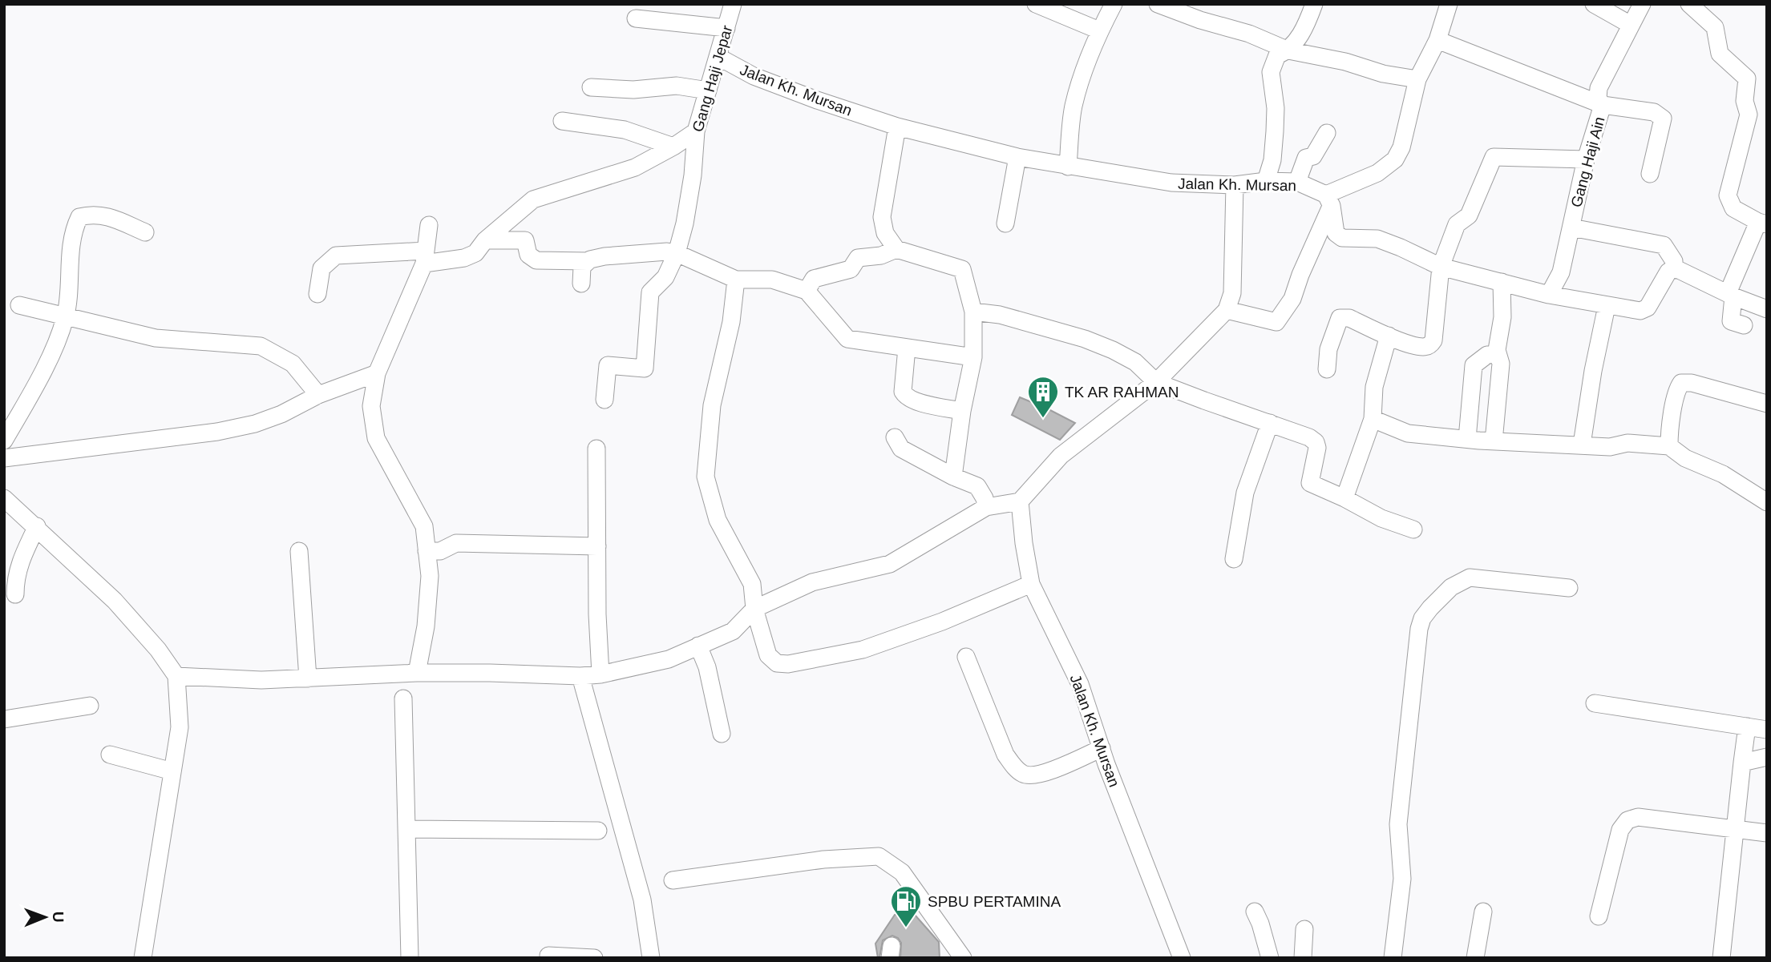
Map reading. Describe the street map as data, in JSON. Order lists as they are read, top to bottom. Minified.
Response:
{"streets":{"street":["Gang Haji Jepar","Jalan Kh. Mursan","Gang Haji Ain"]},"crossings":[["Gang Haji Jepar","Jalan Kh. Mursan"]],"places":{"building":["TK AR RAHMAN"],"fuel station":["SPBU PERTAMINA"]},"north":"right"}
